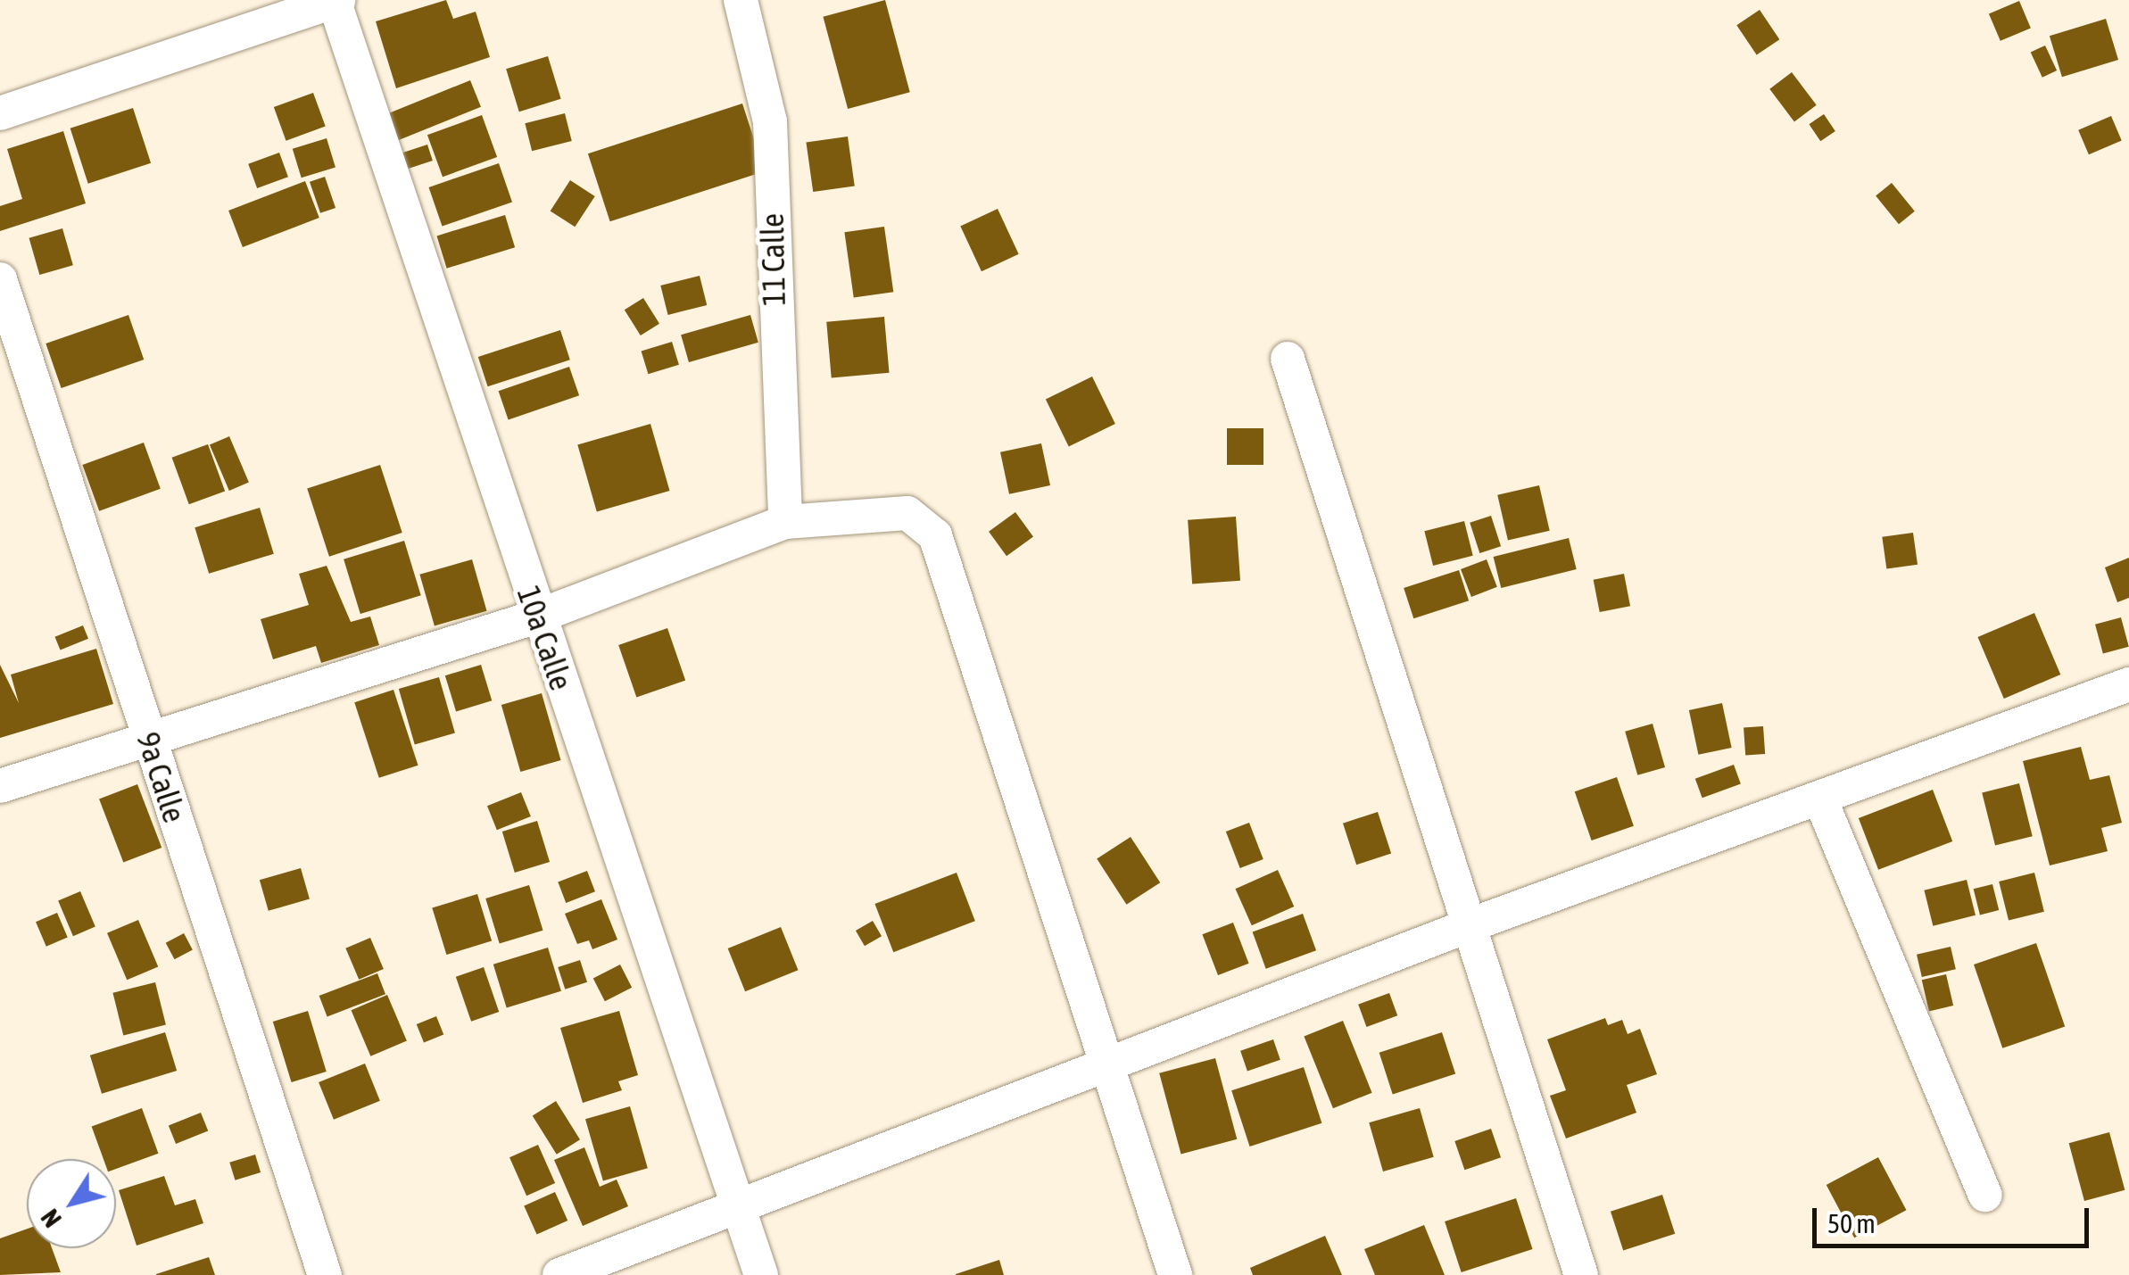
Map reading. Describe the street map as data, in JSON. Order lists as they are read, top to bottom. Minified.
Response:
{"streets":{"street":["11 Calle","10a Calle","9a Calle"]},"scale_bar":"50 m","north":"bottom left"}
